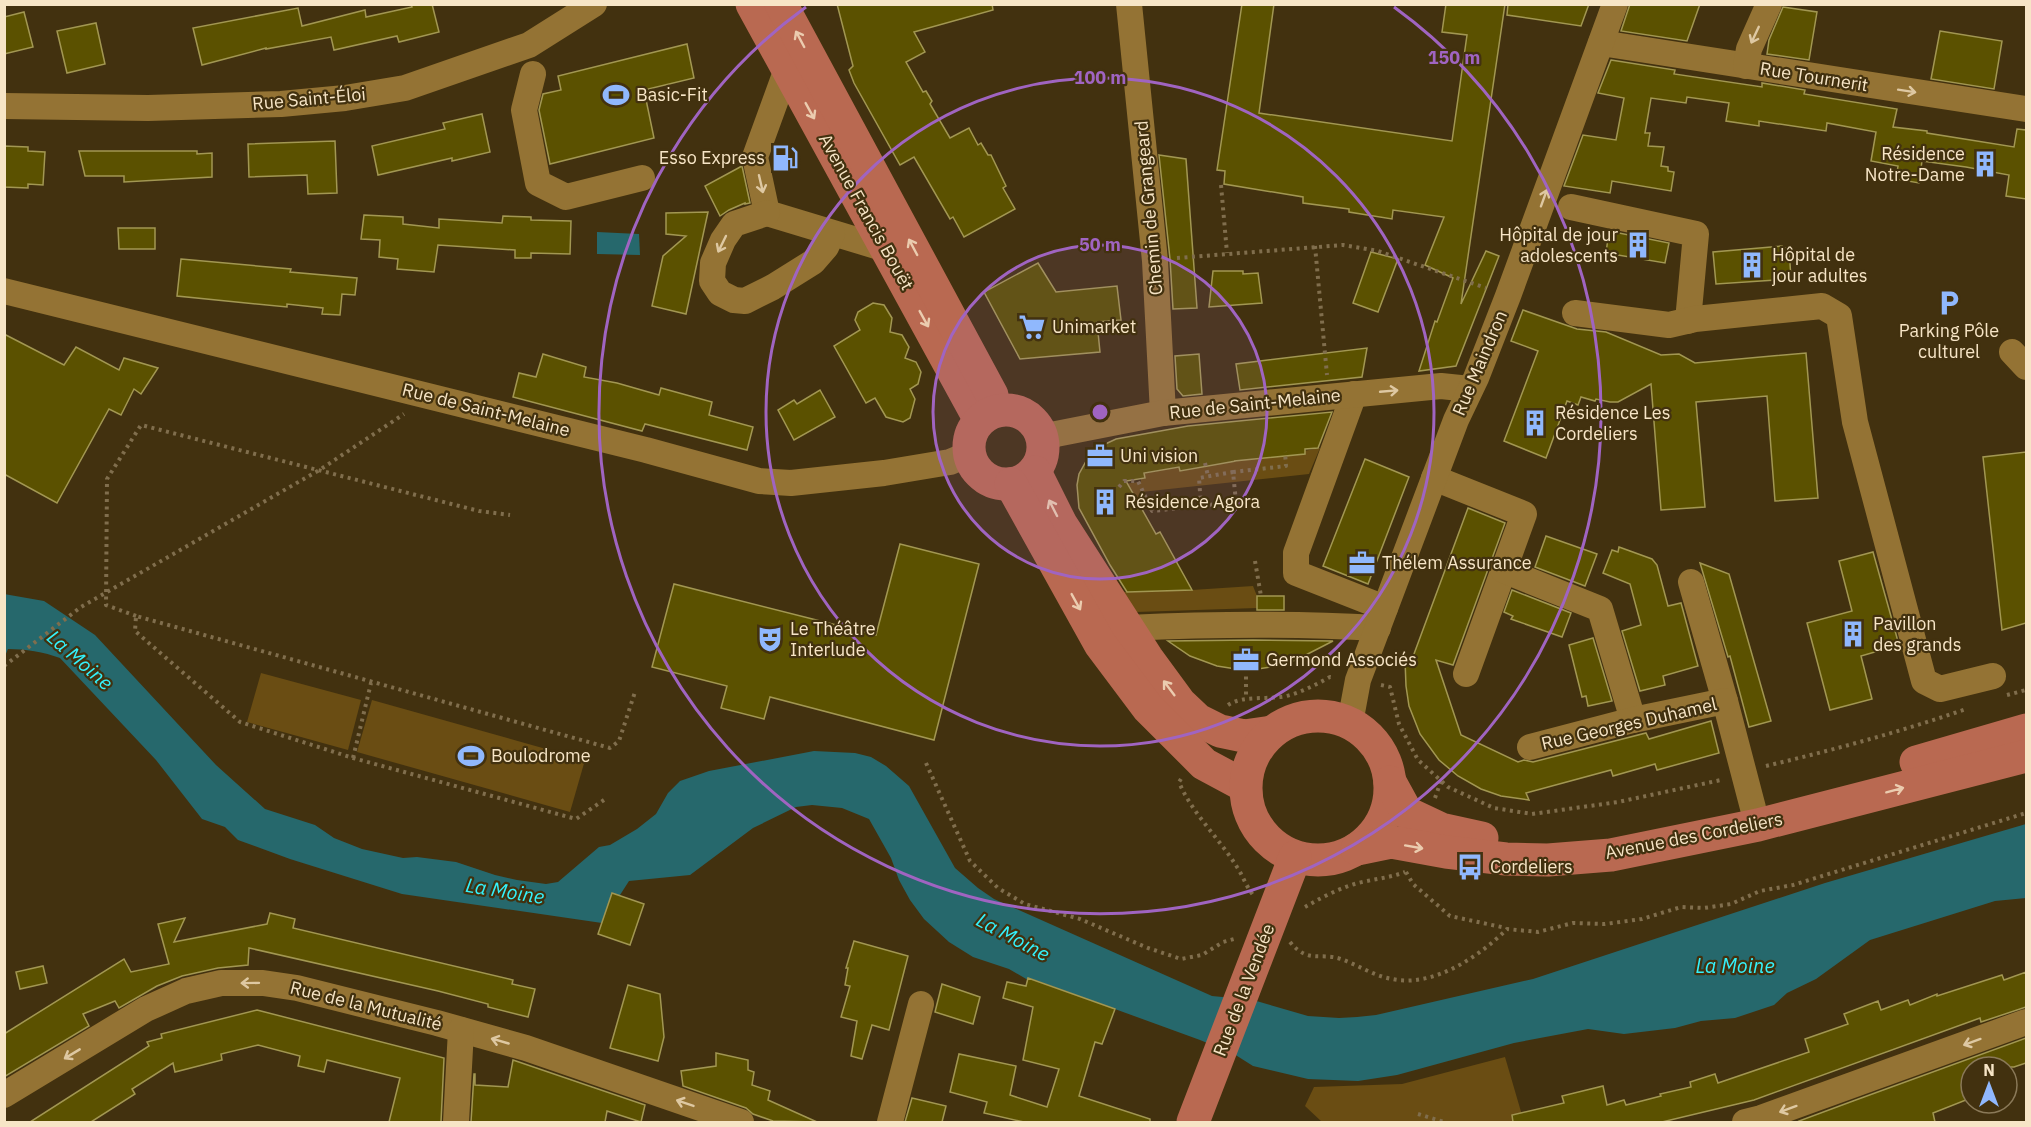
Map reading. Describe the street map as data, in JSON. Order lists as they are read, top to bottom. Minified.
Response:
{"streets":{"main road":["Avenue Francis Bouët","Avenue des Cordeliers","Rue de la Vendée"],"street":["Rue Tournerit","Rue Saint-Éloi","Chemin de Grangeard","Rue Maindron","Rue de Saint-Melaine","Rue Georges Duhamel","Rue de la Mutualité"]},"crossings":[["Rue Tournerit","Rue Maindron"],["Chemin de Grangeard","Rue de Saint-Melaine"],["Avenue Francis Bouët","Rue de Saint-Melaine"],["Rue Maindron","Rue de Saint-Melaine"],["Rue Maindron","Avenue des Cordeliers"],["Rue Maindron","Rue de la Vendée"],["Rue Georges Duhamel","Avenue des Cordeliers"],["Avenue des Cordeliers","Rue de la Vendée"]],"one_way":["Rue Tournerit","Rue Maindron","Rue de la Mutualité"],"water":["La Moine"],"places":{"sports":["Basic-Fit","Boulodrome"],"fuel station":["Esso Express"],"building":["Résidence Notre-Dame","Hôpital de jour adolescents","Hôpital de jour adultes","Résidence Les Cordeliers","Résidence Agora","Pavillon des grands"],"parking":["Parking Pôle culturel"],"supermarket":["Unimarket"],"office":["Uni vision","Thélem Assurance","Germond Associés"],"theatre":["Le Théâtre Interlude"],"bus stop":["Cordeliers"]},"north":"top","rings":["150 m","100 m","50 m"]}
